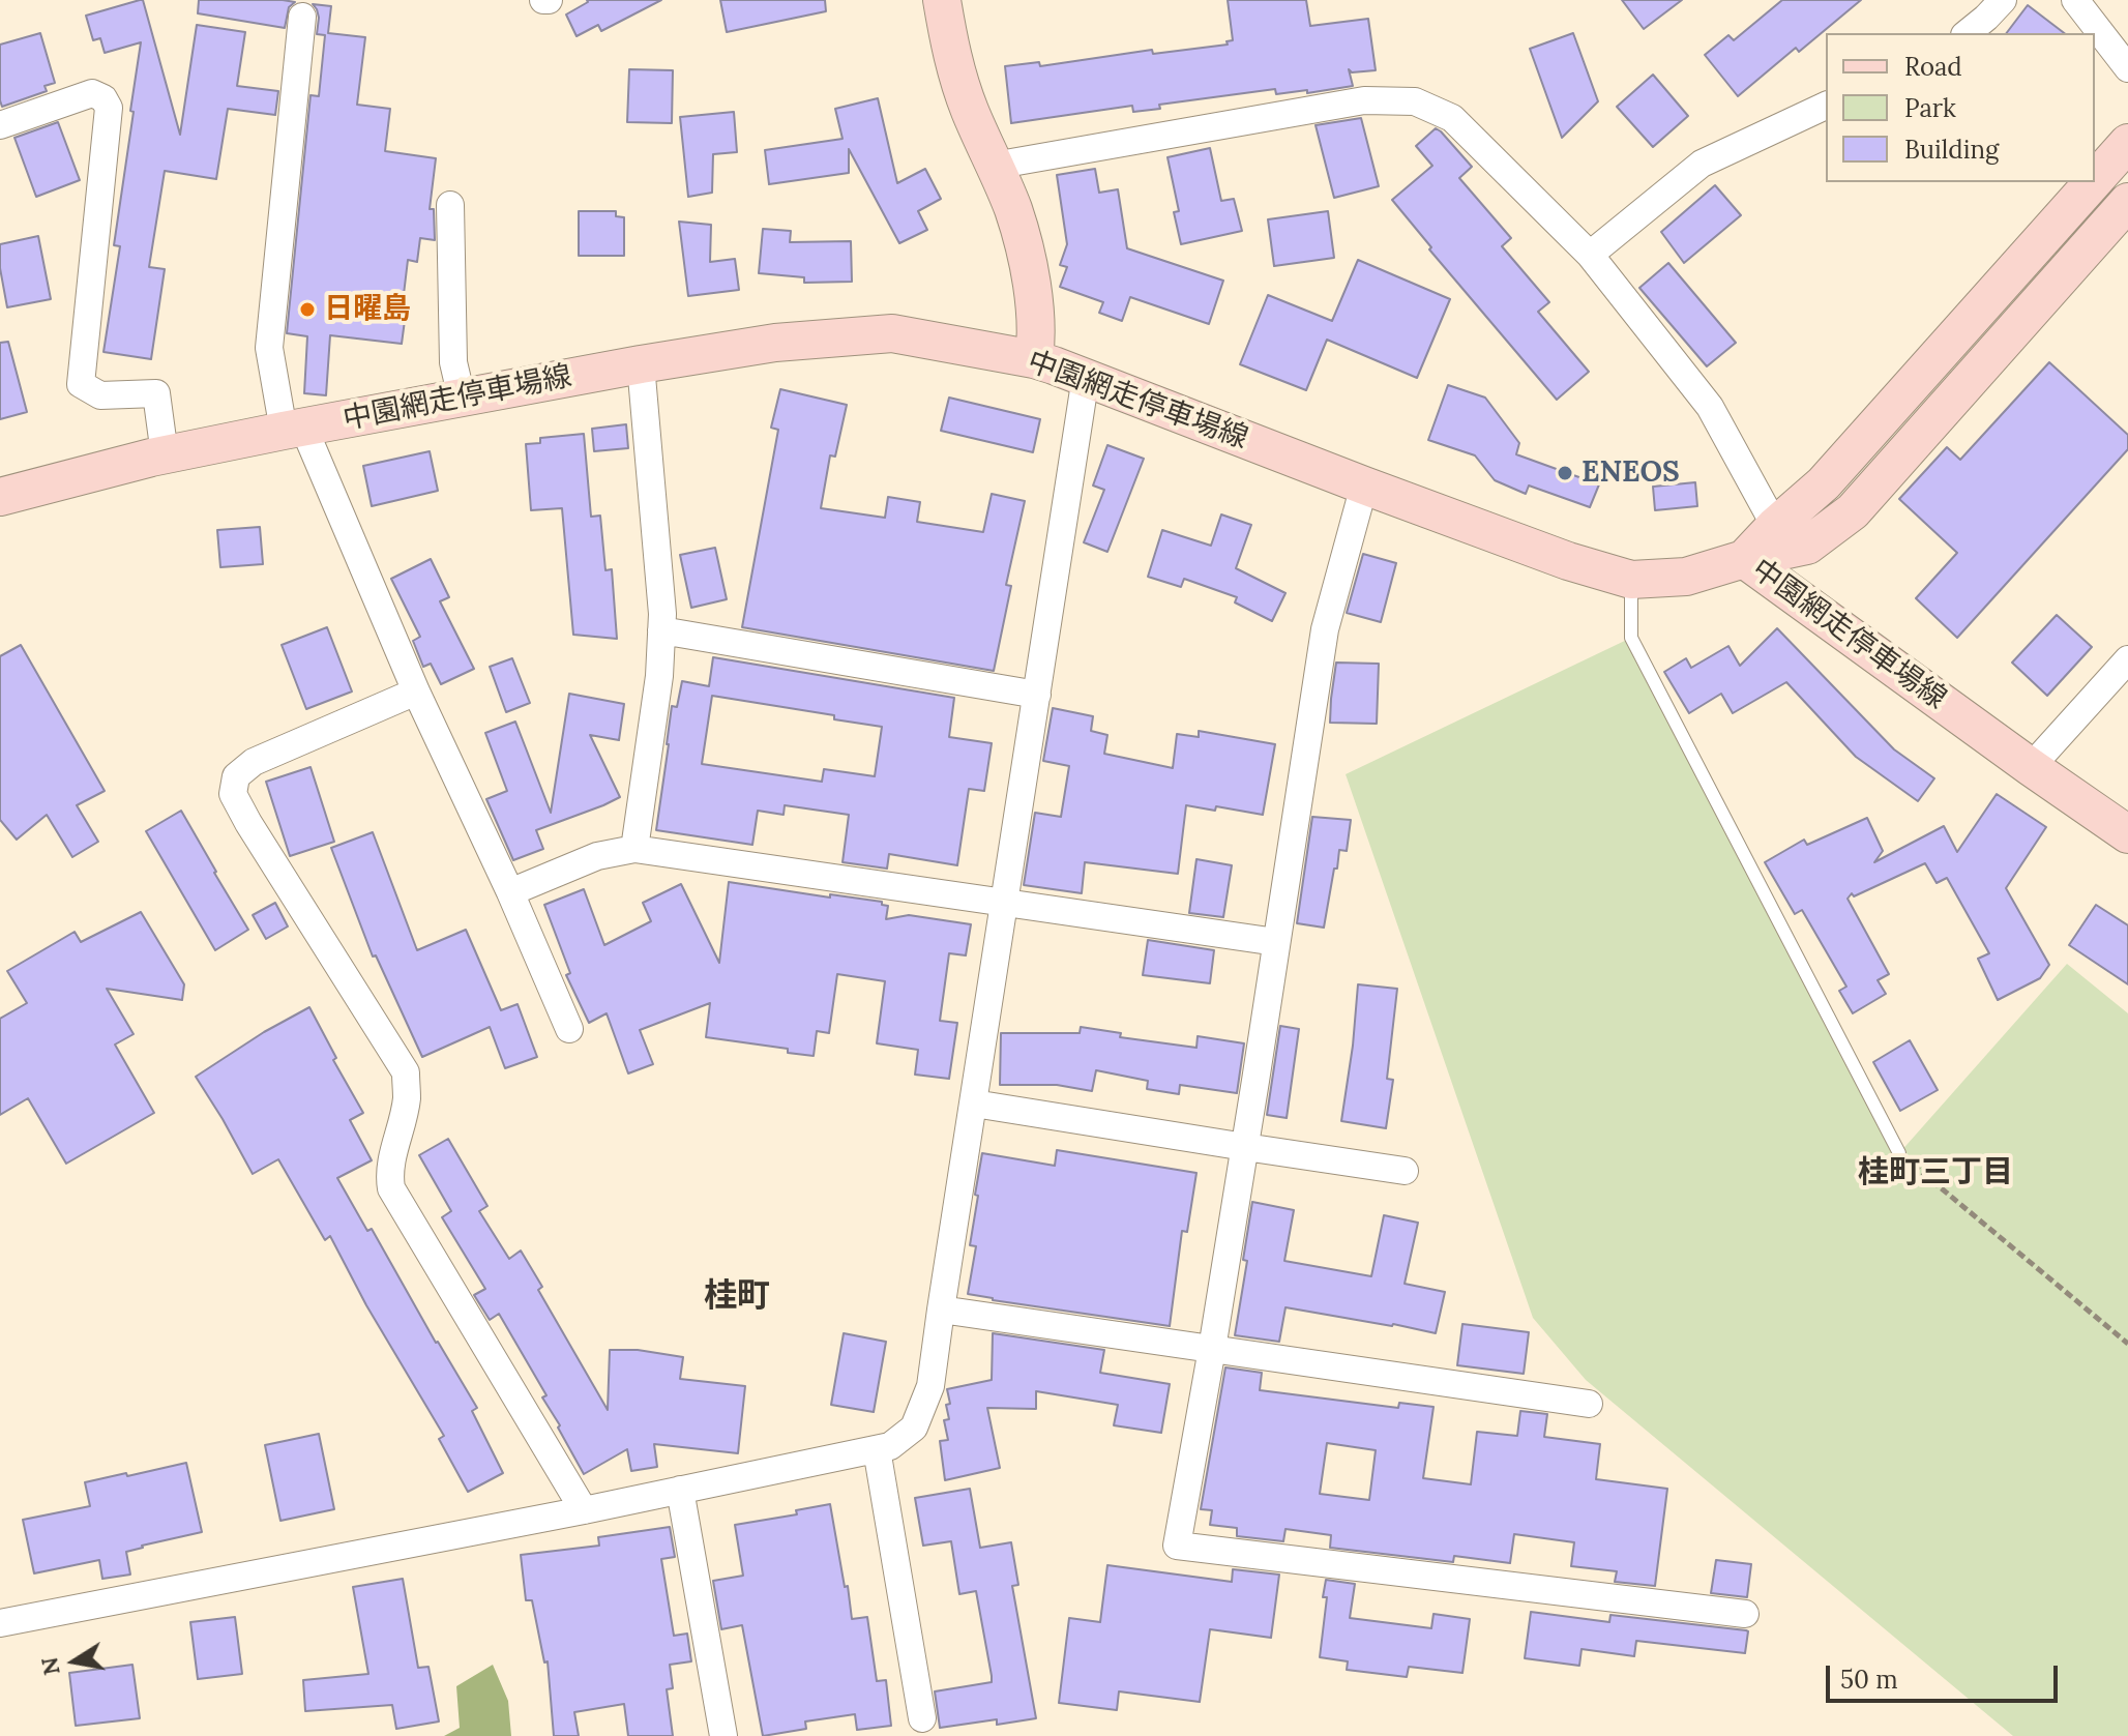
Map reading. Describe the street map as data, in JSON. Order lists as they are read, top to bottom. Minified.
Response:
{"streets":{"main road":["中園網走停車場線"]},"districts":["桂町三丁目","桂町"],"places":["日曜島","ENEOS"],"legend":["Road","Park","Building"],"scale_bar":"50 m","north":"left"}
